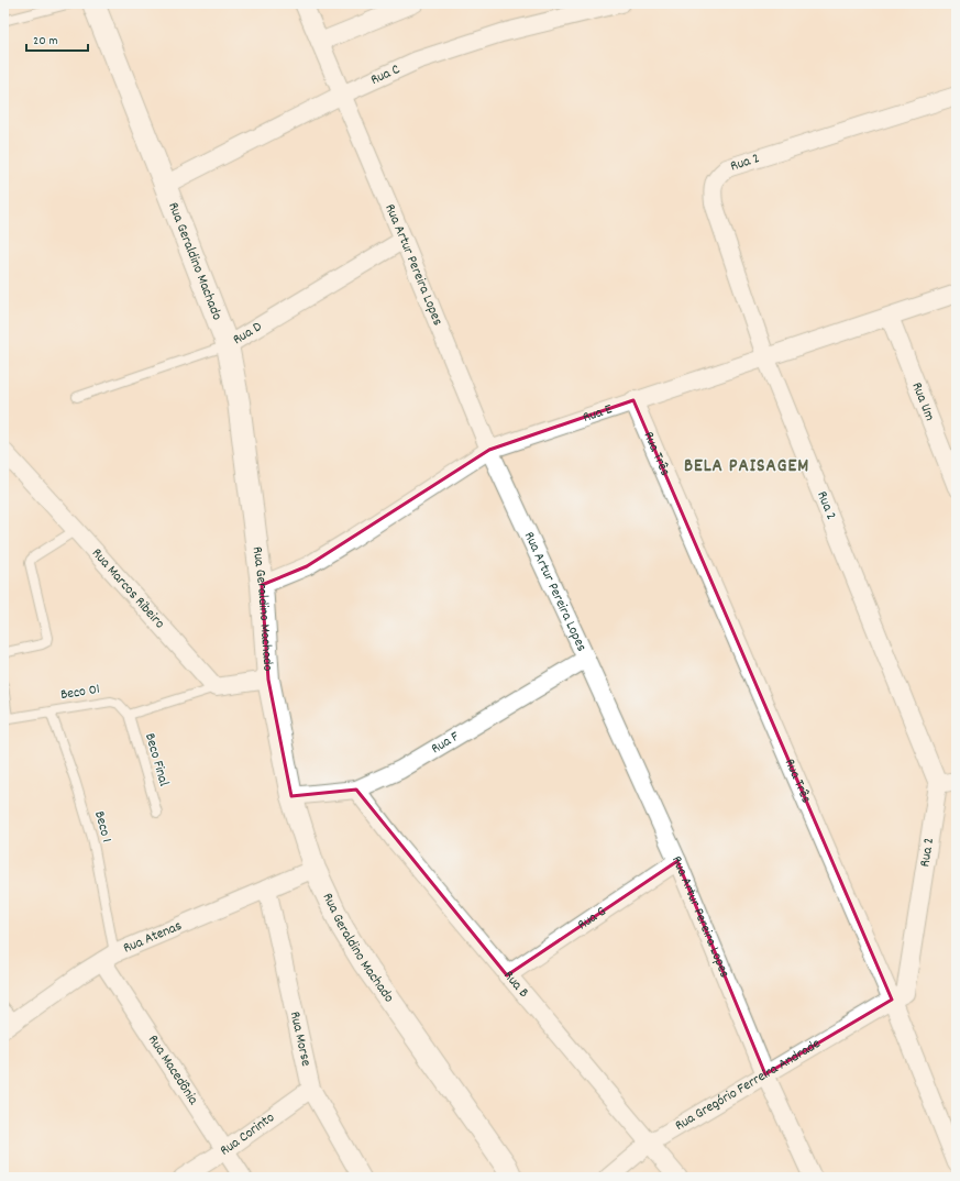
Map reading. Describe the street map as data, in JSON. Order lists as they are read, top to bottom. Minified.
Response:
{"streets":{"street":["Rua C","Rua 2","Rua Geraldino Machado","Rua Artur Pereira Lopes","Rua D","Rua Um","Rua E","Rua Três","Rua Marcos Ribeiro","Rua F","Rua G","Rua Atenas","Rua B","Rua Morse","Rua Macedônia","Rua Gregório Ferreira Andrade","Rua Corinto"],"lane":["Beco 01","Beco Final","Beco 1"]},"crossings":[["Rua C","Rua Geraldino Machado"],["Rua C","Rua Artur Pereira Lopes"],["Rua 2","Rua E"],["Rua 2","Rua Três"],["Rua 2","Rua Gregório Ferreira Andrade"],["Rua Geraldino Machado","Rua D"],["Rua Geraldino Machado","Rua E"],["Rua Geraldino Machado","Rua F"],["Rua Geraldino Machado","Rua Atenas"],["Rua Artur Pereira Lopes","Rua D"],["Rua Artur Pereira Lopes","Rua E"],["Rua Artur Pereira Lopes","Rua F"],["Rua Artur Pereira Lopes","Rua G"],["Rua Artur Pereira Lopes","Rua Gregório Ferreira Andrade"],["Rua Um","Rua E"],["Rua E","Rua Três"],["Rua Três","Rua Gregório Ferreira Andrade"],["Beco 01","Beco Final"],["Beco 01","Beco 1"],["Rua F","Rua B"],["Beco 1","Rua Atenas"],["Beco 1","Rua Macedônia"],["Rua G","Rua B"],["Rua Atenas","Rua Morse"],["Rua Atenas","Rua Macedônia"],["Rua B","Rua Gregório Ferreira Andrade"],["Rua Morse","Rua Corinto"],["Rua Macedônia","Rua Corinto"]],"districts":["BELA PAISAGEM"],"scale_bar":"20 m"}
